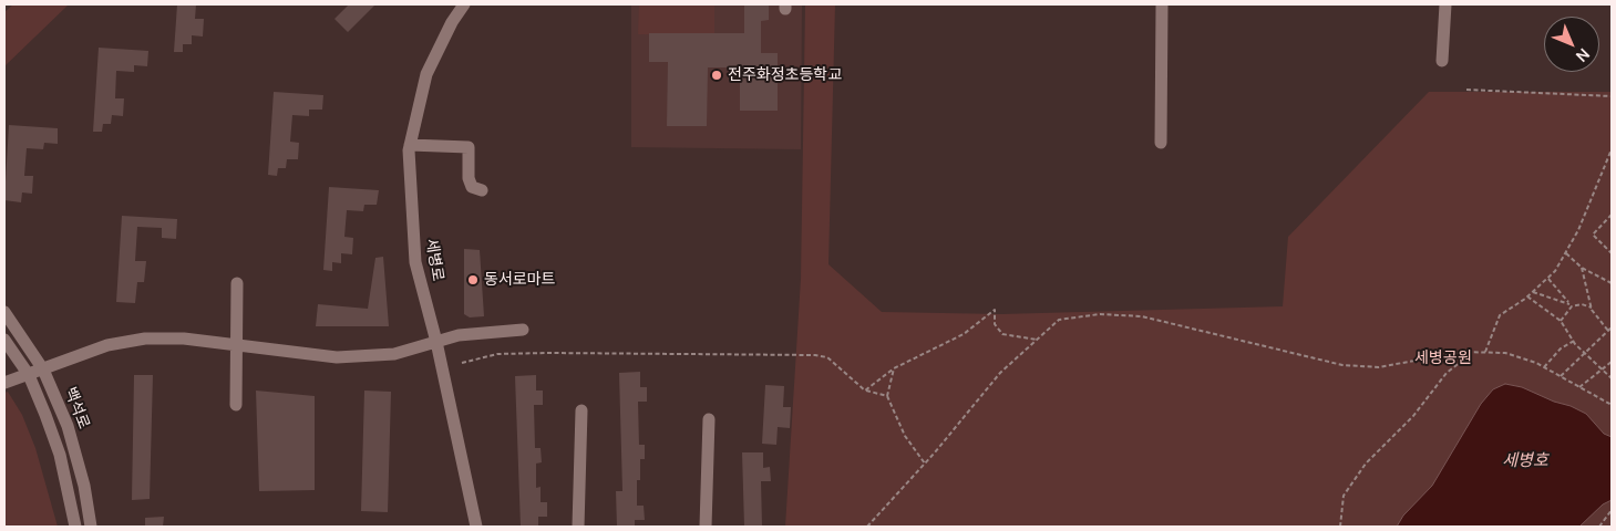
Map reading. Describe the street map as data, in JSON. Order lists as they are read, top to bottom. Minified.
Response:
{"streets":{"street":["세병로","백석로"]},"water":["세병호"],"parks":["세병공원"],"places":["전주화정초등학교","동서로마트"],"north":"bottom right"}
